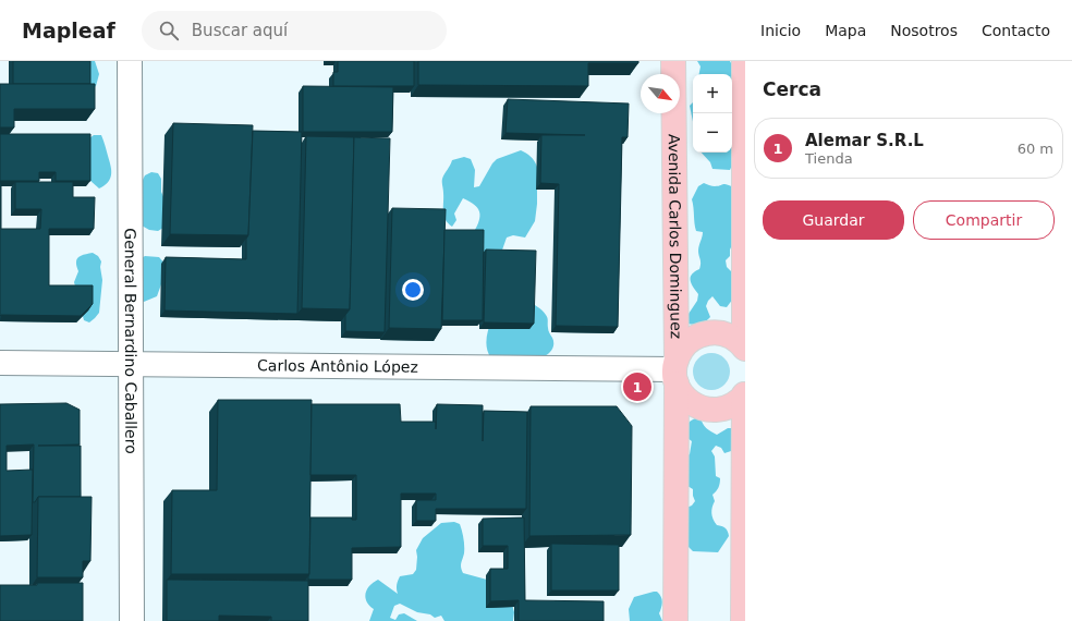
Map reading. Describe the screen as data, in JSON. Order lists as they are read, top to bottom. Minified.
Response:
{"streets":{"main road":["Avenida Carlos Dominguez"],"street":["General Bernardino Caballero","Carlos Antônio López"]},"crossings":[["Avenida Carlos Dominguez","Carlos Antônio López"],["General Bernardino Caballero","Carlos Antônio López"]],"north":"bottom right","page":{"header":"Mapleaf","search":"Buscar aquí","nav":["Inicio","Mapa","Nosotros","Contacto"],"heading":"Cerca","map_buttons":["+","−"],"list":[{"mark":"1","name":"Alemar S.R.L","note":"Tienda","value":"60 m"}],"buttons":["Guardar","Compartir"],"pins":"1"}}
